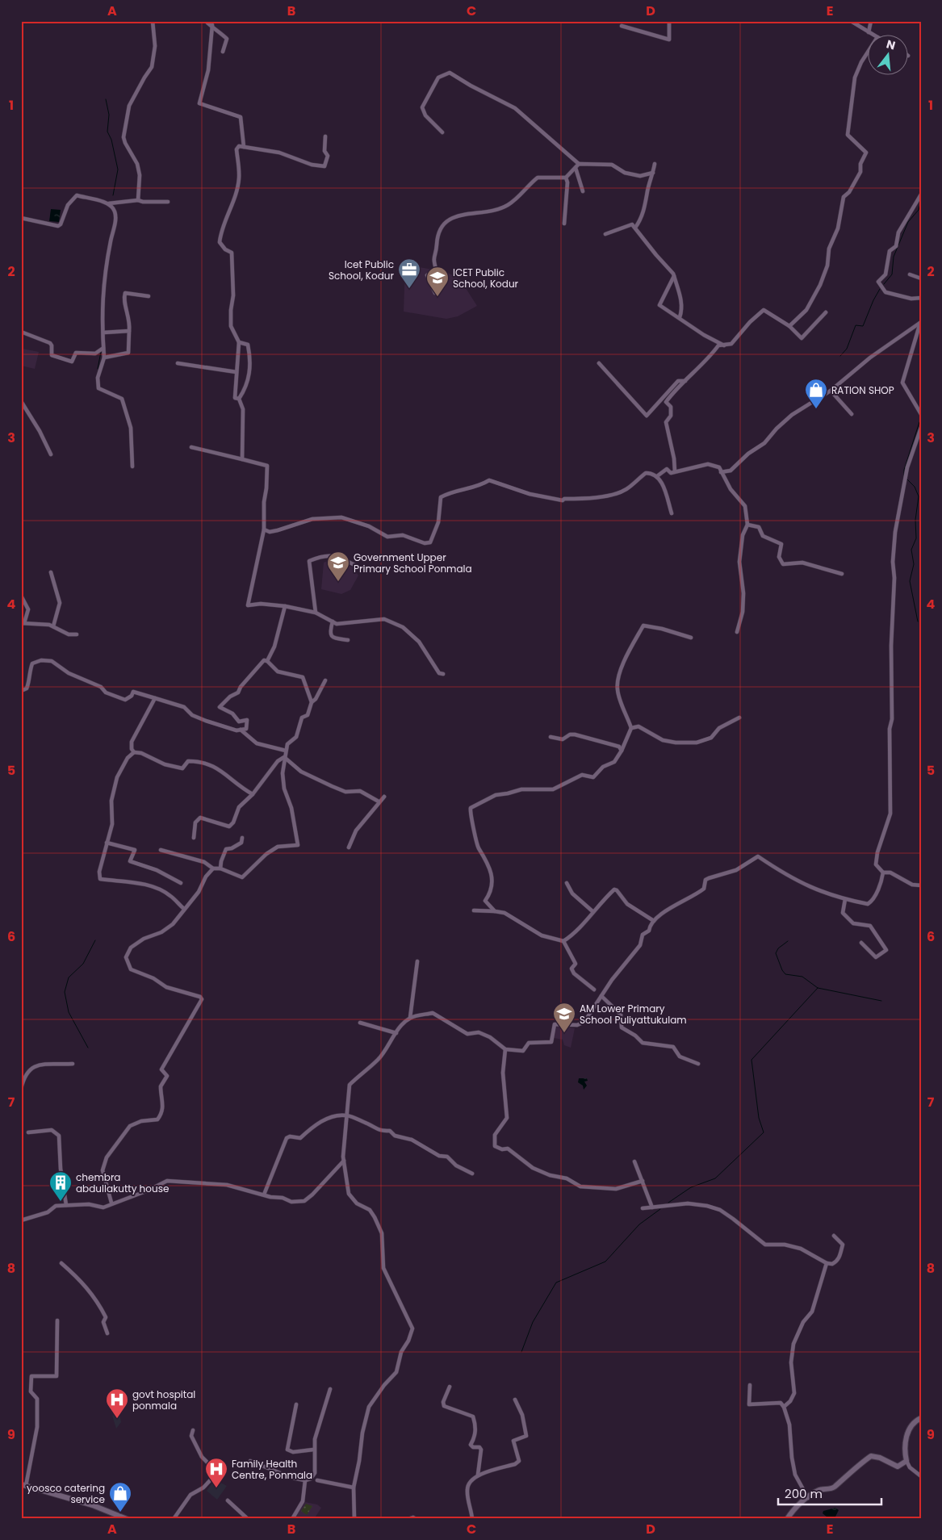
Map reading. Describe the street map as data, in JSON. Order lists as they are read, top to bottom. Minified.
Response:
{"places":{"office":["Icet Public School, Kodur"],"school or university":["ICET Public School, Kodur","Government Upper Primary School Ponmala","AM Lower Primary School Puliyattukulam"],"shop":["RATION SHOP","yoosco catering service"],"building":["chembra abdullakutty house"],"hospital":["govt hospital ponmala","Family Health Centre, Ponmala"]},"scale_bar":"200 m","north":"top","grid":{"columns":["A","B","C","D","E"],"rows":["1","2","3","4","5","6","7","8","9"]}}
